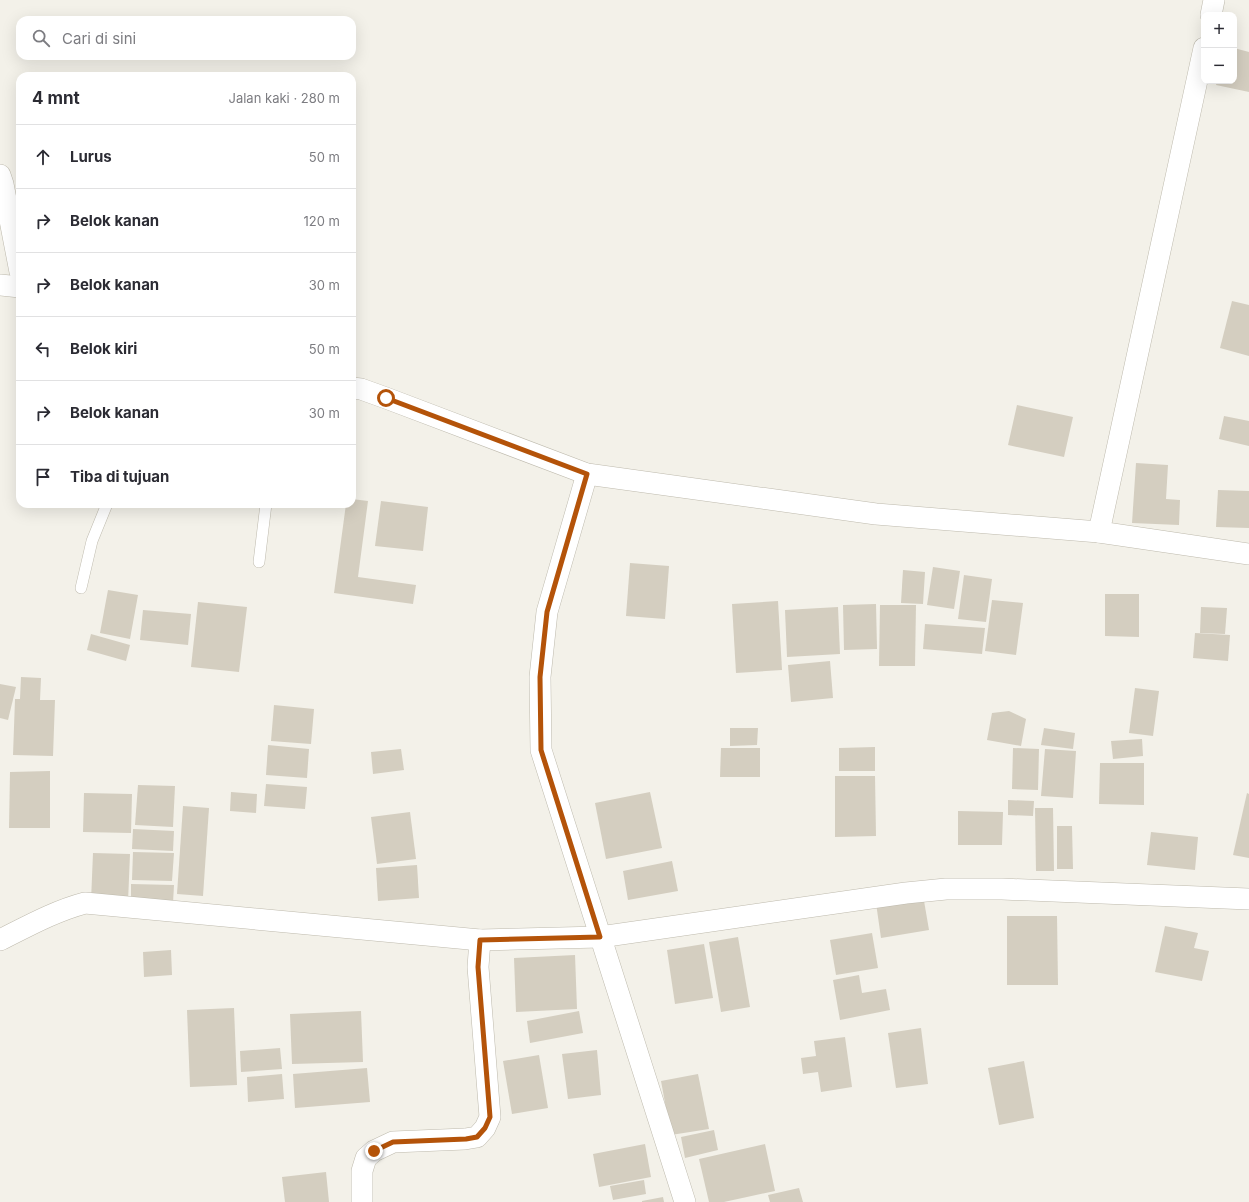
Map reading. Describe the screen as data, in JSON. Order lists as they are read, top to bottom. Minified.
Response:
{"page":{"map_buttons":["+","−"],"search":"Cari di sini","heading":["4 mnt","Jalan kaki · 280 m"],"list":[["Lurus","50 m"],["Belok kanan","120 m"],["Belok kanan","30 m"],["Belok kiri","50 m"],["Belok kanan","30 m"],"Tiba di tujuan"]}}
